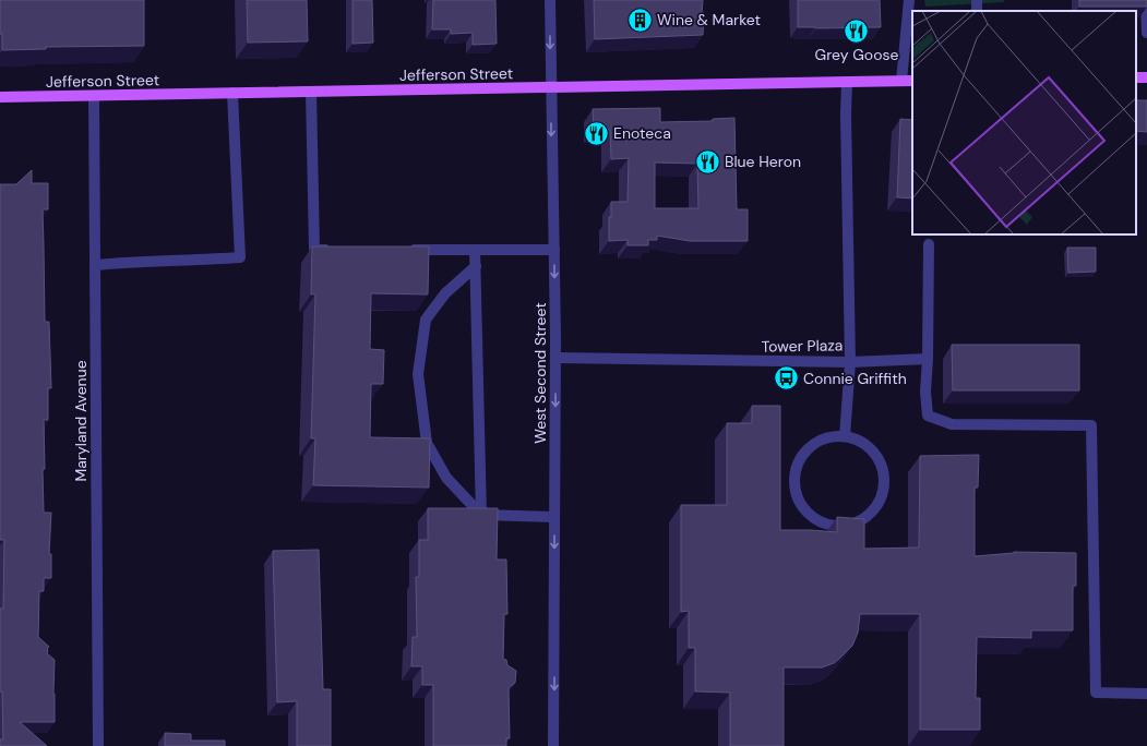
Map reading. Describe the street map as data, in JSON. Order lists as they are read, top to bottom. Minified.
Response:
{"streets":{"main road":["Jefferson Street"],"street":["Tower Plaza","West Second Street","Maryland Avenue"]},"crossings":[["Jefferson Street","Tower Plaza"],["Jefferson Street","West Second Street"],["Jefferson Street","Maryland Avenue"],["Tower Plaza","West Second Street"]],"places":{"building":["Wine & Market"],"restaurant":["Grey Goose","Enoteca","Blue Heron"],"bus stop":["Connie Griffith"]}}
